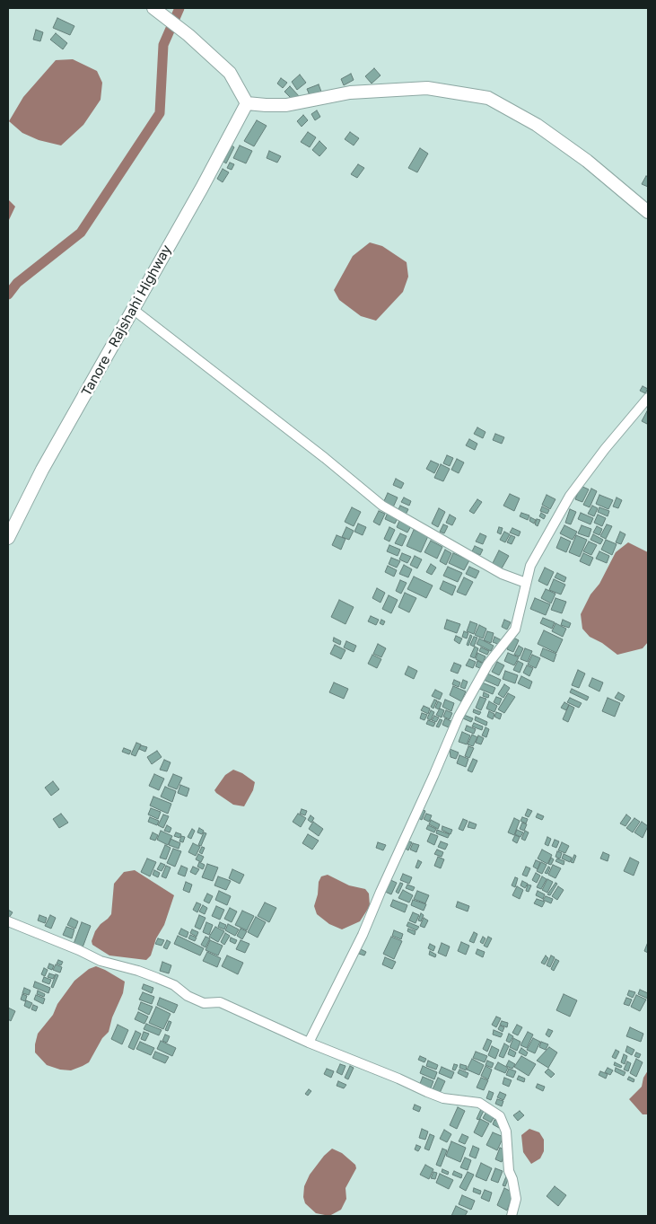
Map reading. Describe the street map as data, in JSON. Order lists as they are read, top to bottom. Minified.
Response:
{"streets":{"main road":["Tanore - Rajshahi Highway"]}}
